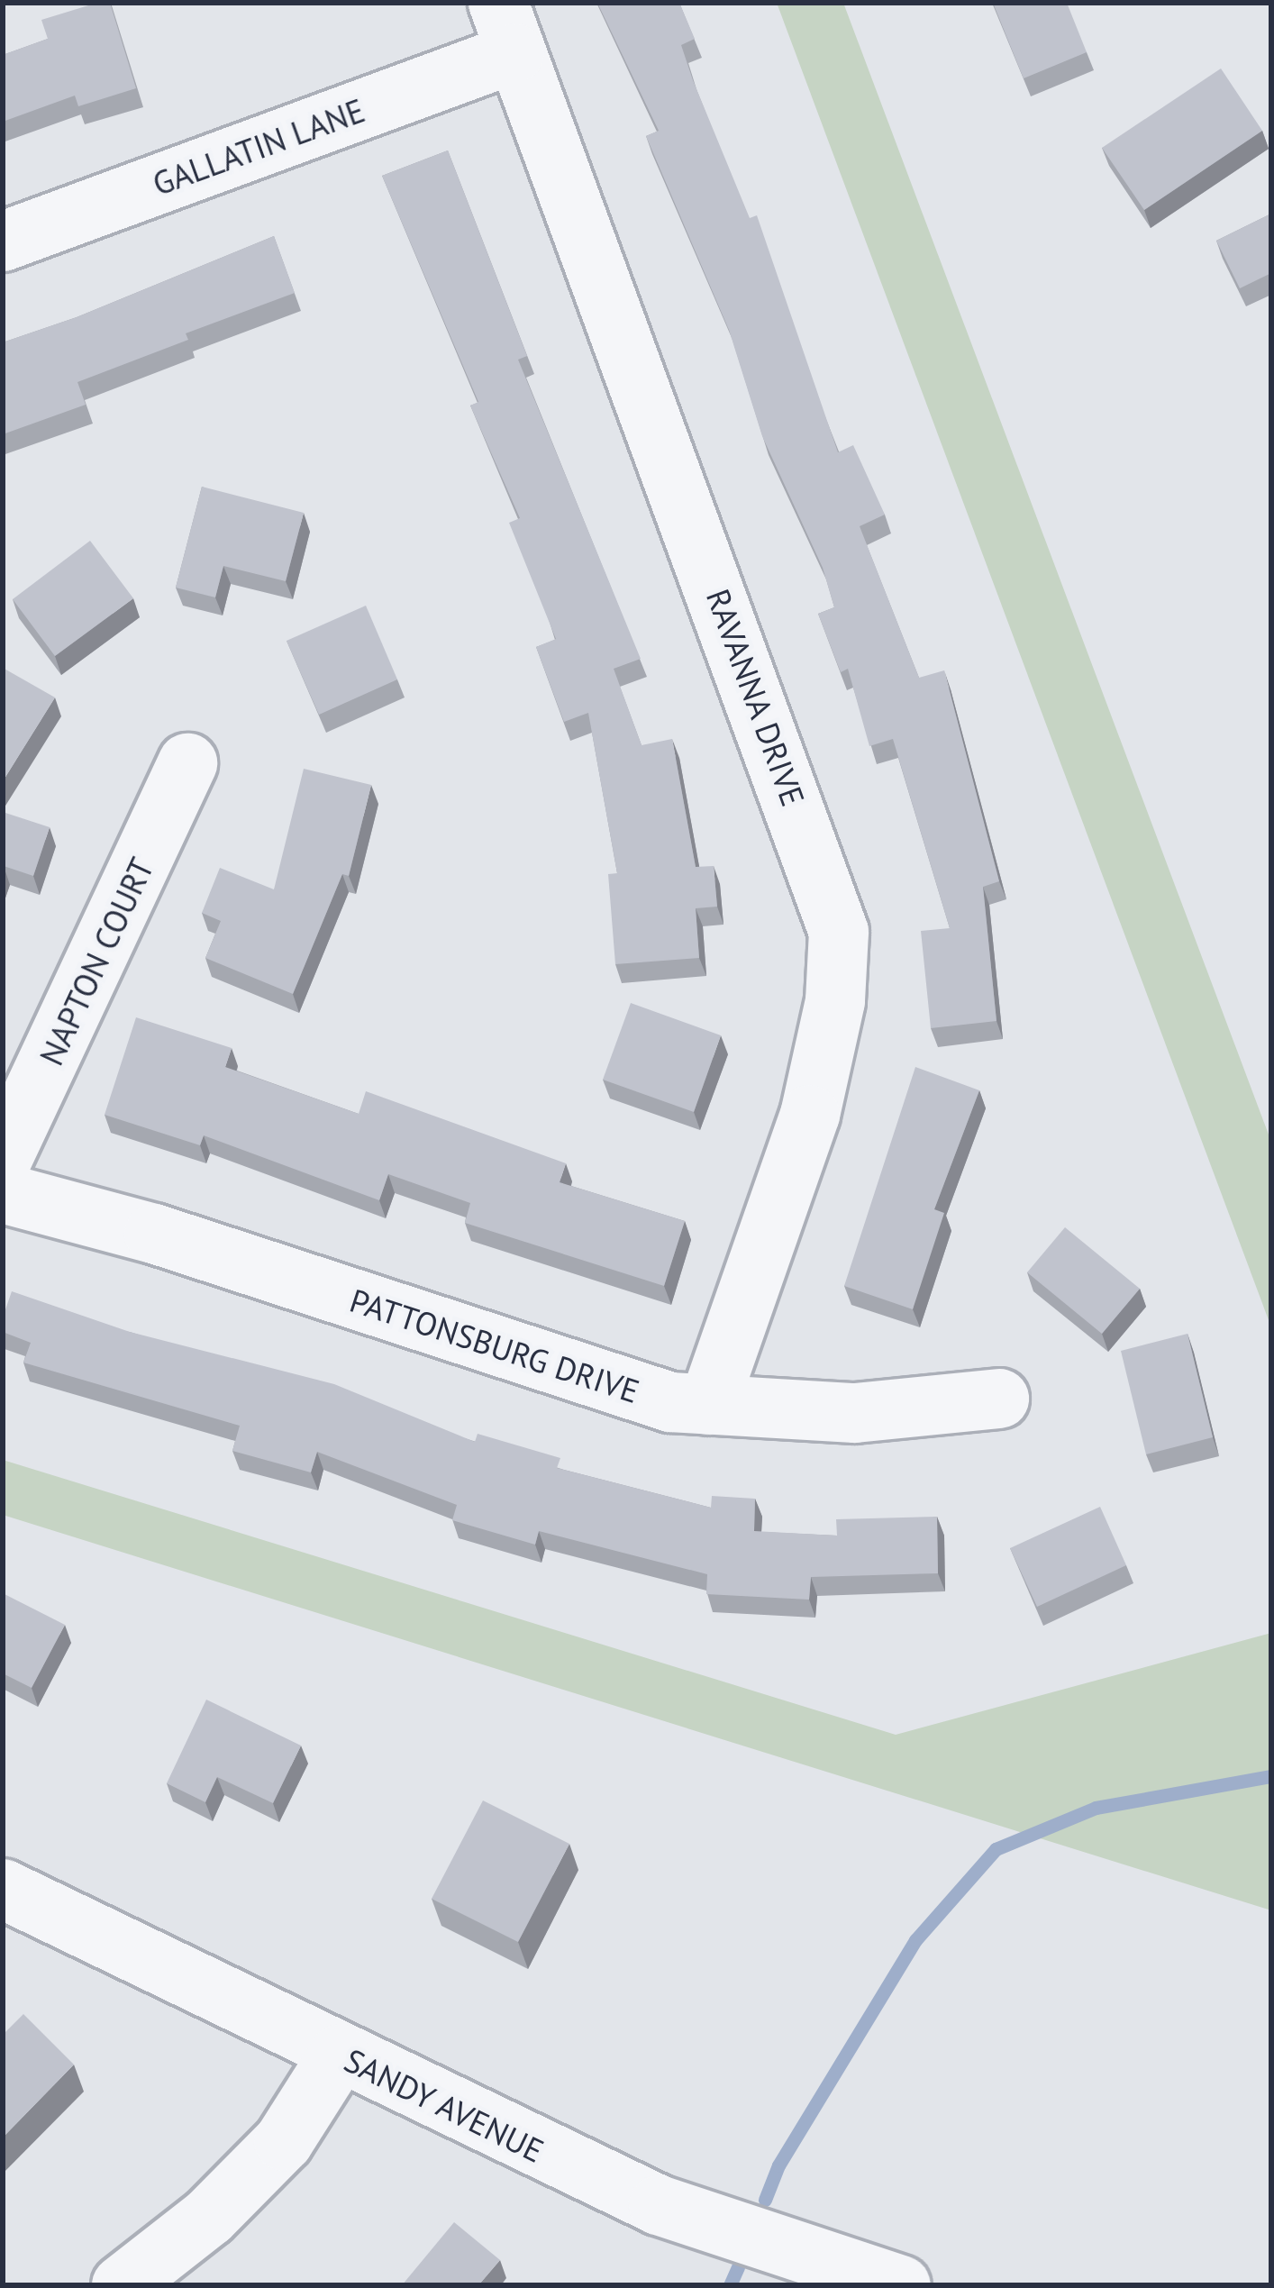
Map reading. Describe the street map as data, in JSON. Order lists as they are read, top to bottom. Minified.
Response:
{"streets":{"street":["GALLATIN LANE","RAVANNA DRIVE","NAPTON COURT","PATTONSBURG DRIVE","SANDY AVENUE"]},"crossings":[["GALLATIN LANE","RAVANNA DRIVE"],["RAVANNA DRIVE","PATTONSBURG DRIVE"]]}
